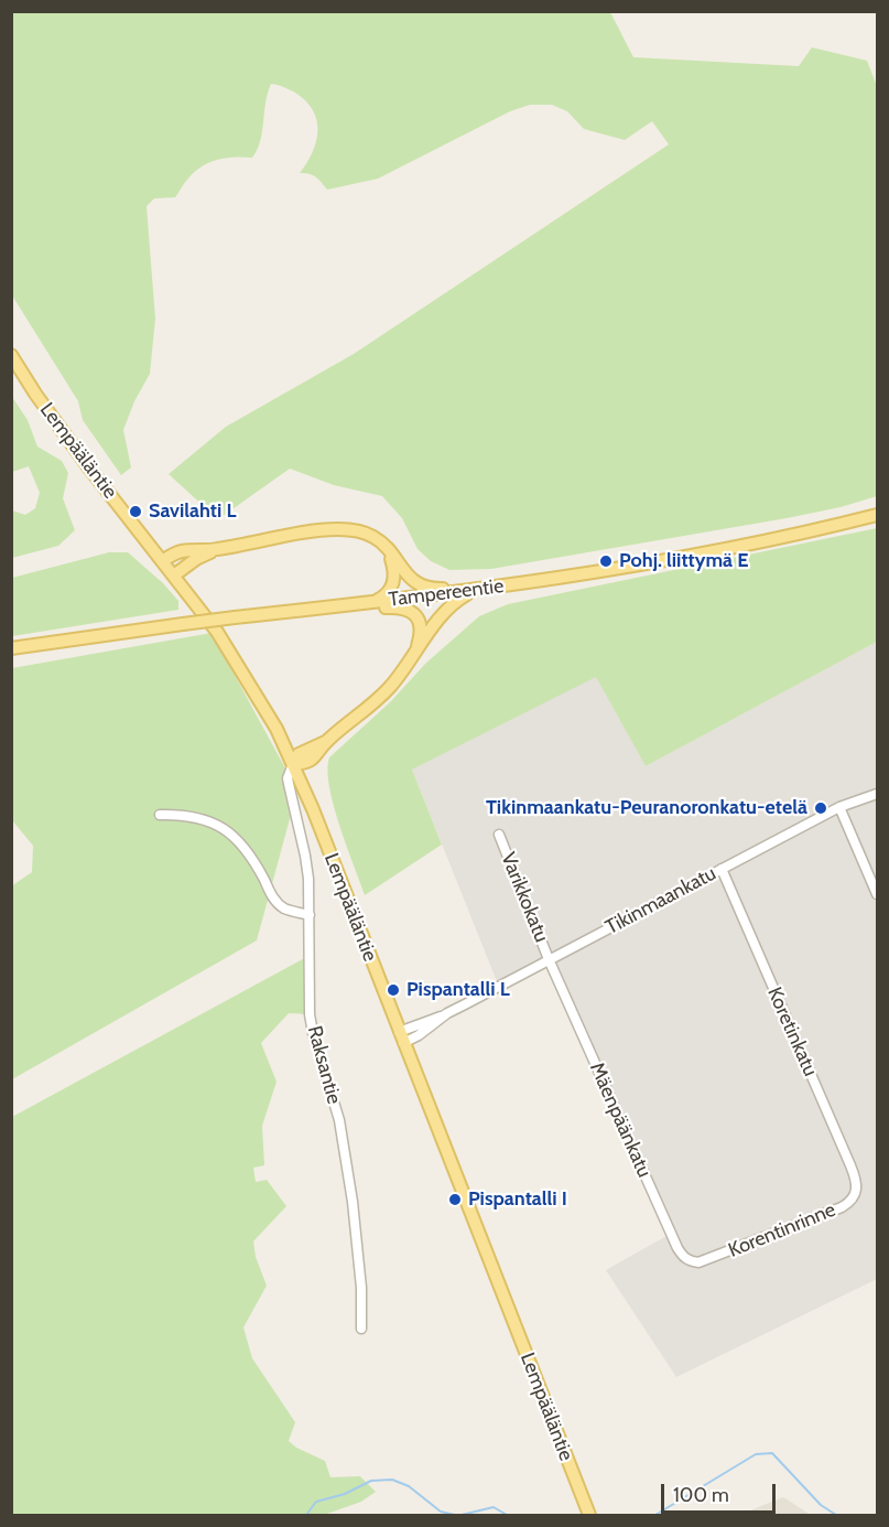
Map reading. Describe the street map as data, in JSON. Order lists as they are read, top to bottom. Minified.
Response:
{"streets":{"main road":["Lempääläntie","Tampereentie"],"street":["Varikkokatu","Tikinmaankatu","Koretinkatu","Raksantie","Mäenpäänkatu","Korentinrinne"]},"crossings":[["Lempääläntie","Tikinmaankatu"],["Lempääläntie","Raksantie"],["Varikkokatu","Tikinmaankatu"],["Varikkokatu","Mäenpäänkatu"],["Tikinmaankatu","Koretinkatu"],["Tikinmaankatu","Mäenpäänkatu"],["Koretinkatu","Korentinrinne"],["Mäenpäänkatu","Korentinrinne"]],"places":["Savilahti L","Pohj. liittymä E","Tikinmaankatu-Peuranoronkatu-etelä","Pispantalli L","Pispantalli I"],"scale_bar":"100 m"}
